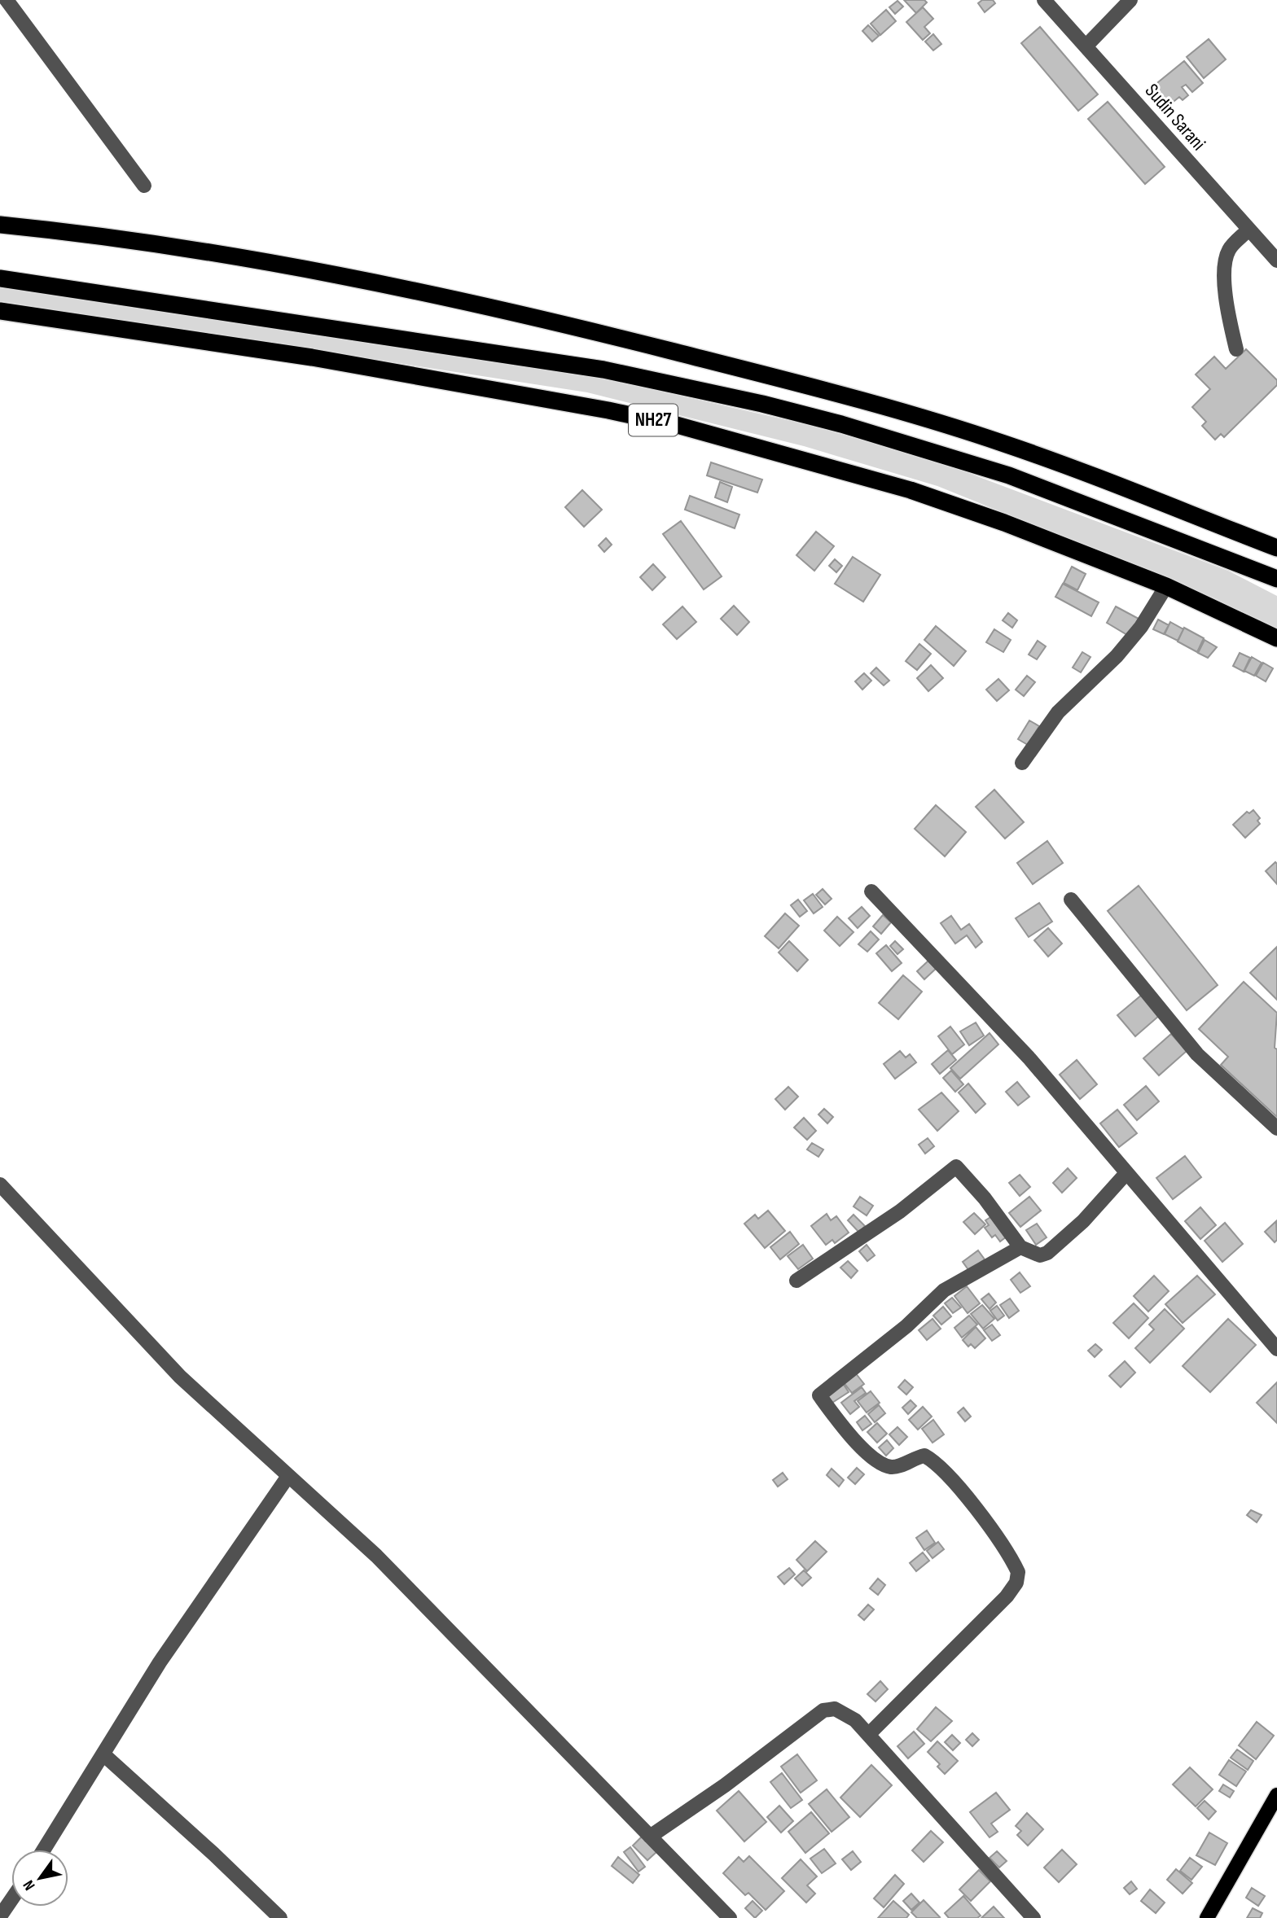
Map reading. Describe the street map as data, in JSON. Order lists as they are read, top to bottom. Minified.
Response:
{"streets":{"highway":["NH27"],"street":["Sudin Sarani"]},"north":"bottom left"}
